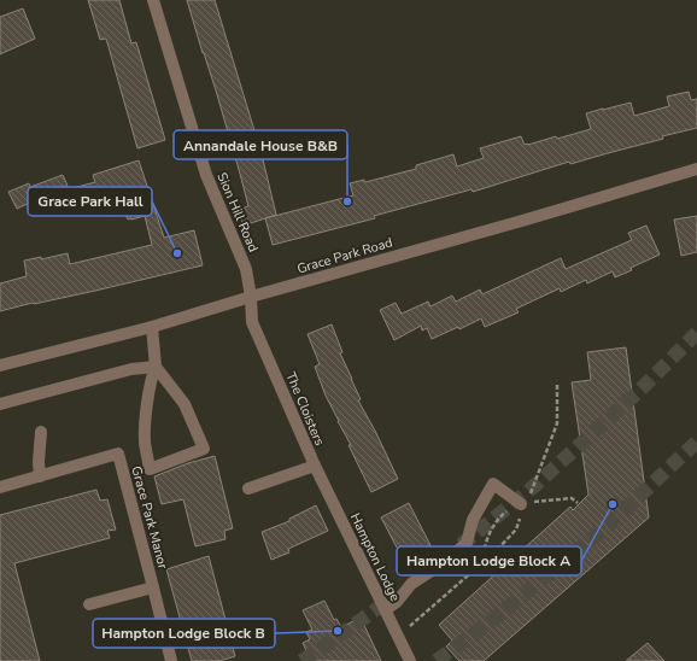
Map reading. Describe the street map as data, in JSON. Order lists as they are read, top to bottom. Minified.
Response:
{"streets":{"street":["Sion Hill Road","Grace Park Road","The Cloisters","Grace Park Manor","Hampton Lodge"]},"crossings":[["Sion Hill Road","Grace Park Road"],["Sion Hill Road","The Cloisters"],["Grace Park Road","The Cloisters"],["The Cloisters","Hampton Lodge"]],"places":["Annandale House B&B","Grace Park Hall","Hampton Lodge Block A","Hampton Lodge Block B"]}
